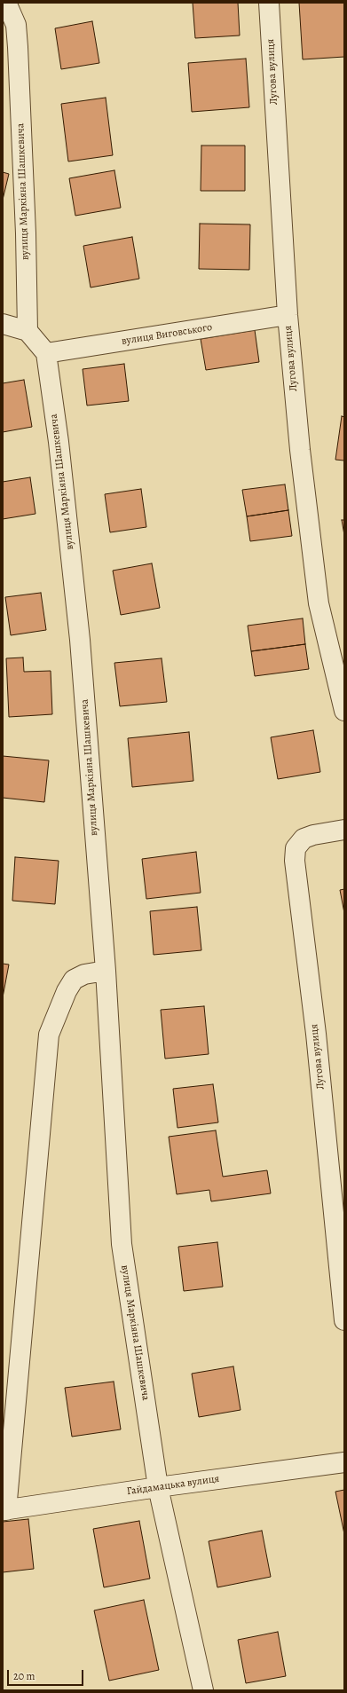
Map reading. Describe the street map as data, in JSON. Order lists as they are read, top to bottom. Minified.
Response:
{"streets":{"street":["Лугова вулиця","вулиця Маркіяна Шашкевича","вулиця Виговського","Гайдамацька вулиця"]},"crossings":[["Лугова вулиця","вулиця Виговського"],["вулиця Маркіяна Шашкевича","вулиця Виговського"],["вулиця Маркіяна Шашкевича","Гайдамацька вулиця"]],"scale_bar":"20 m"}
